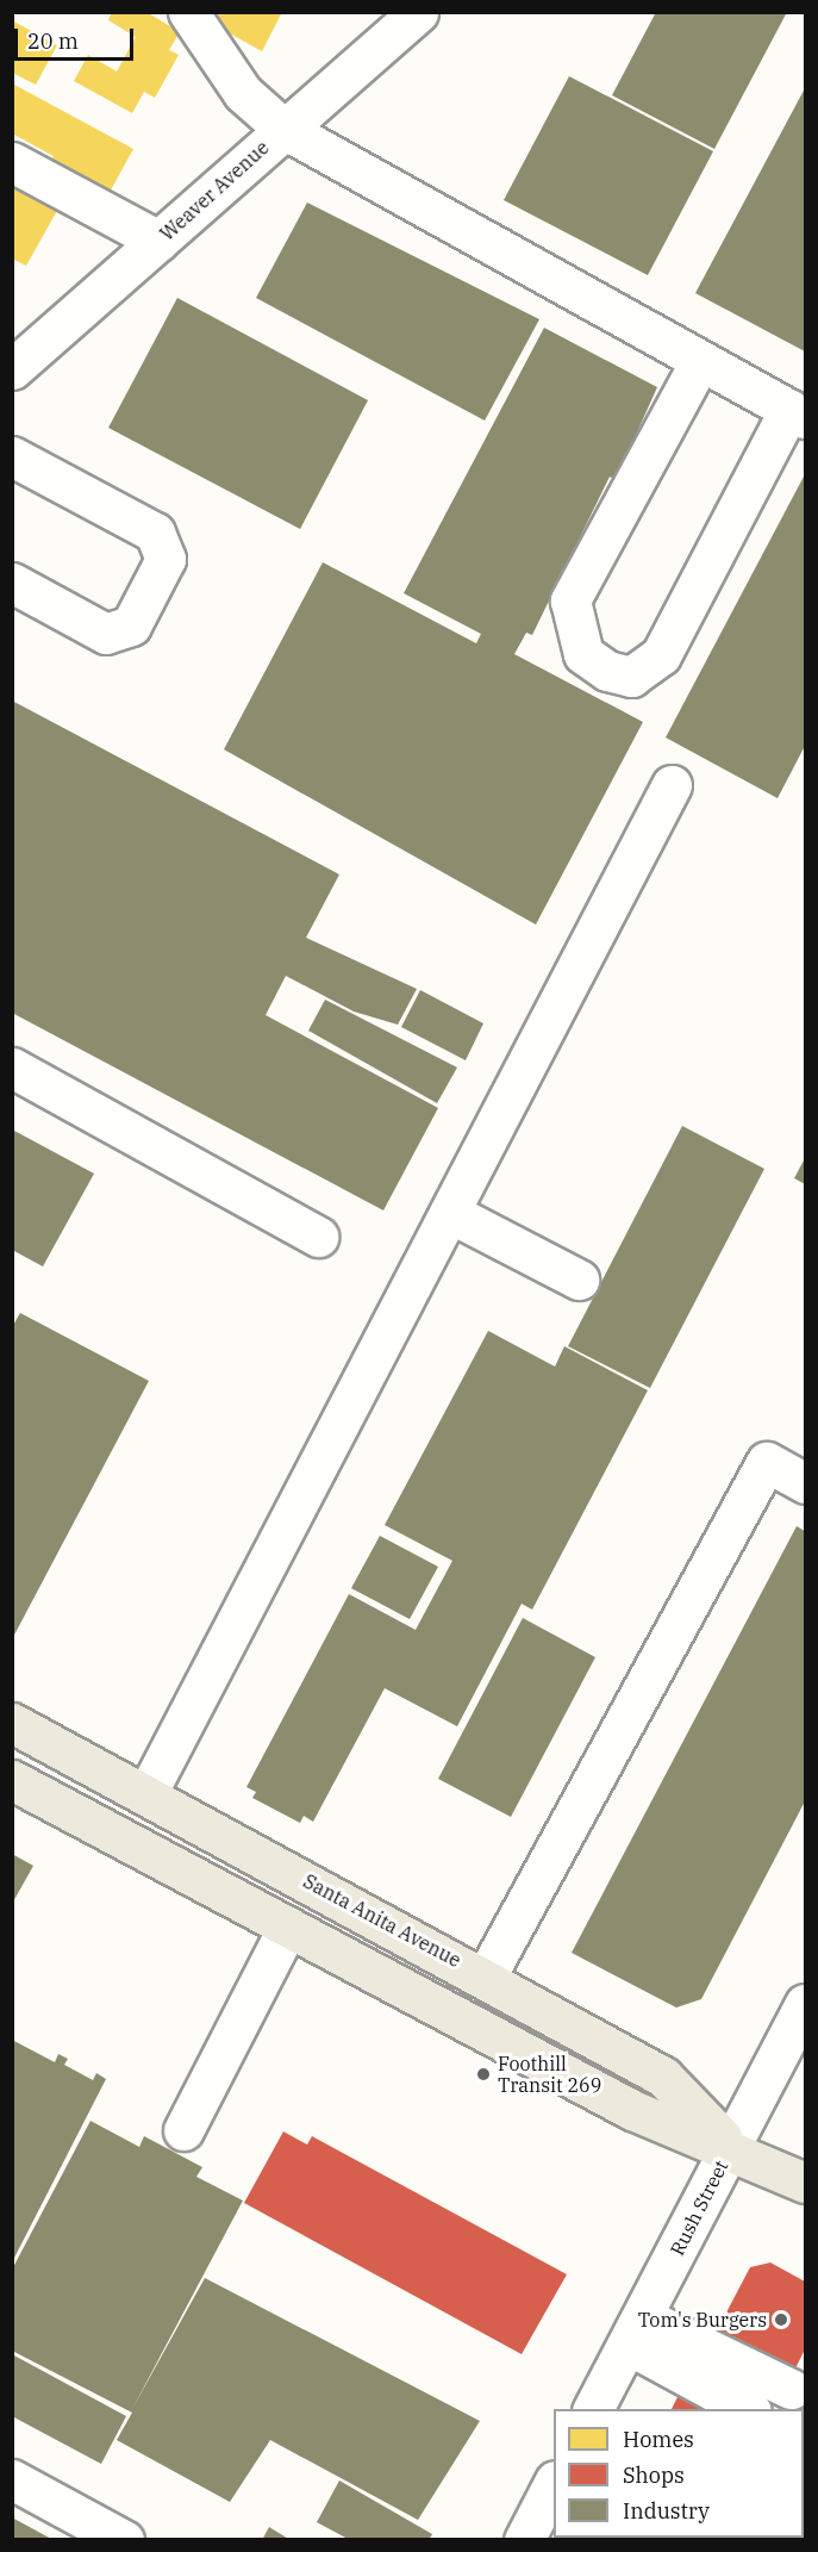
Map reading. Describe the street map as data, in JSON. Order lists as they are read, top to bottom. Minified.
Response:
{"streets":{"main road":["Santa Anita Avenue"],"street":["Weaver Avenue","Rush Street"]},"crossings":[["Santa Anita Avenue","Rush Street"]],"places":["Foothill Transit 269","Tom's Burgers"],"legend":["Homes","Shops","Industry"],"scale_bar":"20 m"}
